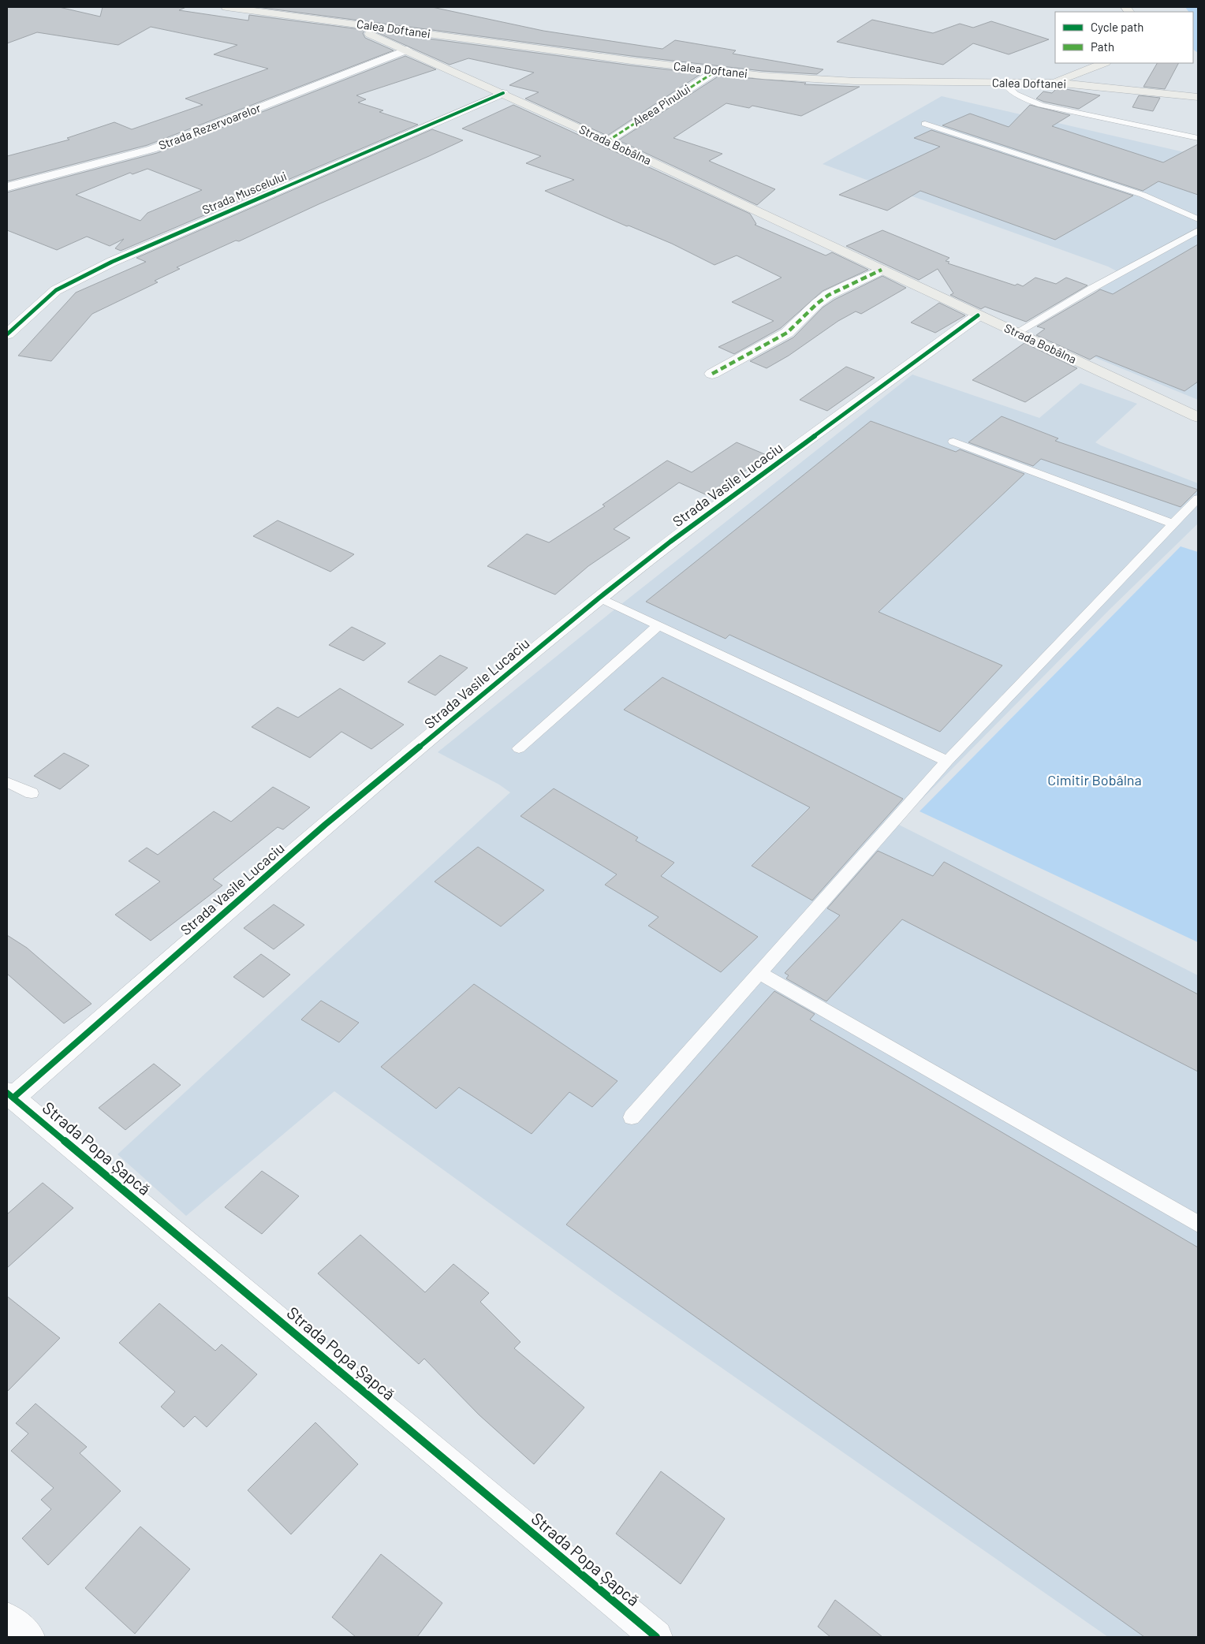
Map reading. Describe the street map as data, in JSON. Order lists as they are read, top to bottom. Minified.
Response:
{"streets":{"main road":["Calea Doftanei","Strada Bobâlna"],"street":["Aleea Pinului","Strada Rezervoarelor","Strada Muscelului","Strada Vasile Lucaciu","Strada Popa Șapcă"]},"crossings":[["Calea Doftanei","Aleea Pinului"],["Calea Doftanei","Strada Bobâlna"],["Aleea Pinului","Strada Bobâlna"],["Strada Rezervoarelor","Strada Bobâlna"],["Strada Bobâlna","Strada Muscelului"],["Strada Bobâlna","Strada Vasile Lucaciu"],["Strada Vasile Lucaciu","Strada Popa Șapcă"]],"parks":["Cimitir Bobâlna"],"legend":["Cycle path","Path"]}
